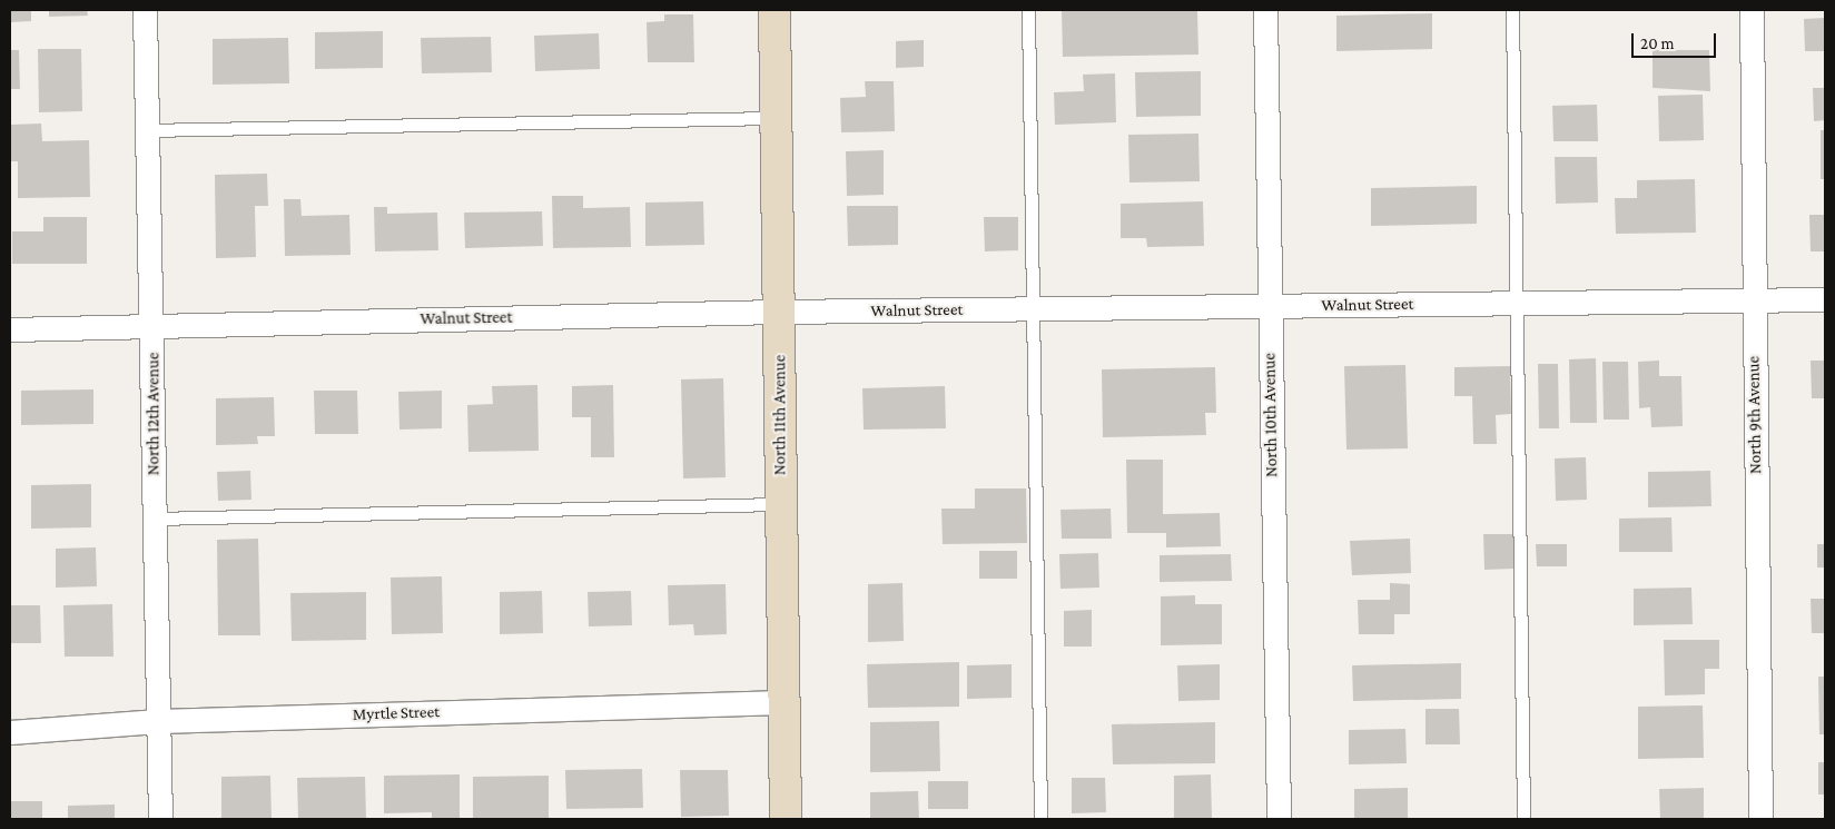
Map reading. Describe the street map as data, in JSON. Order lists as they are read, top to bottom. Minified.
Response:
{"streets":{"street":["Walnut Street","North 12th Avenue","North 11th Avenue","North 10th Avenue","North 9th Avenue","Myrtle Street"]},"crossings":[["Walnut Street","North 12th Avenue"],["Walnut Street","North 11th Avenue"],["Walnut Street","North 10th Avenue"],["Walnut Street","North 9th Avenue"],["North 12th Avenue","Myrtle Street"],["North 11th Avenue","Myrtle Street"]],"scale_bar":"20 m"}
